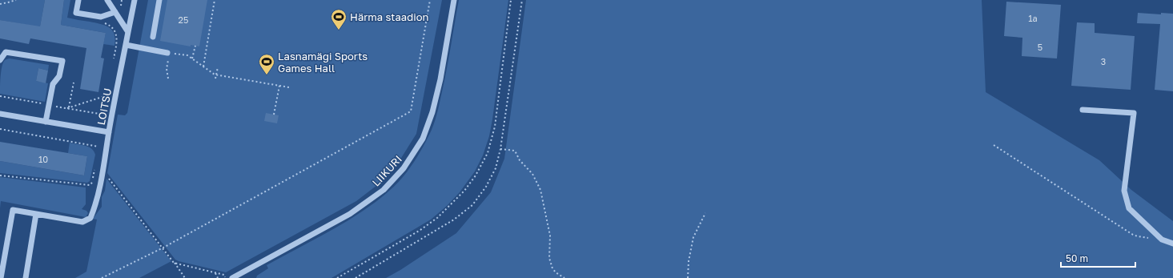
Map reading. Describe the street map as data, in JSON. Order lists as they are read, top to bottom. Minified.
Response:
{"streets":{"street":["LOITSU","LIIKURI"]},"places":{"sports":["Härma staadion","Lasnamägi Sports Games Hall"]},"house_numbers":["1a","25","5","3","10"],"scale_bar":"50 m"}
